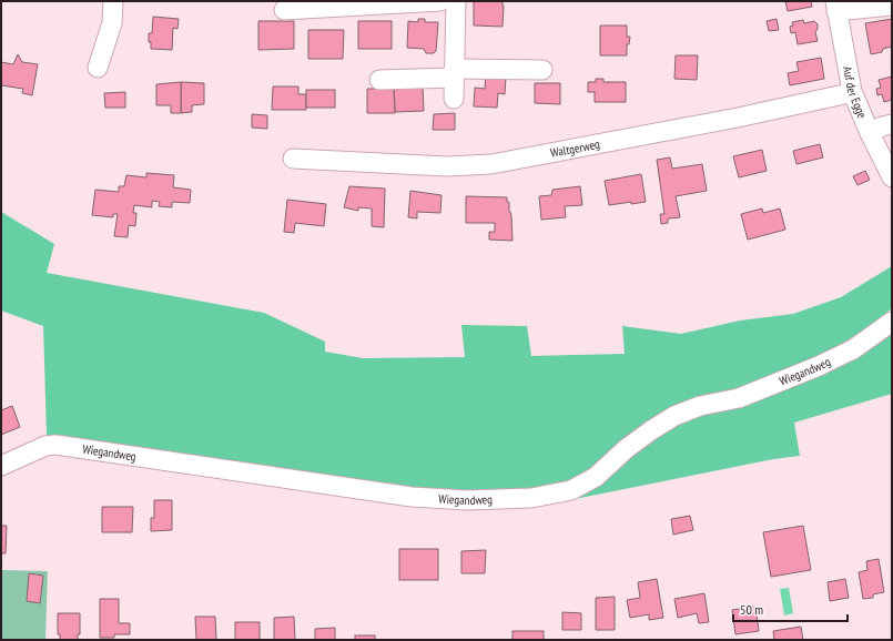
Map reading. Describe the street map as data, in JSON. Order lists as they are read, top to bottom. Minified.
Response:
{"streets":{"street":["Auf der Egge","Waltgerweg","Wiegandweg"]},"crossings":[["Auf der Egge","Waltgerweg"]],"scale_bar":"50 m"}
